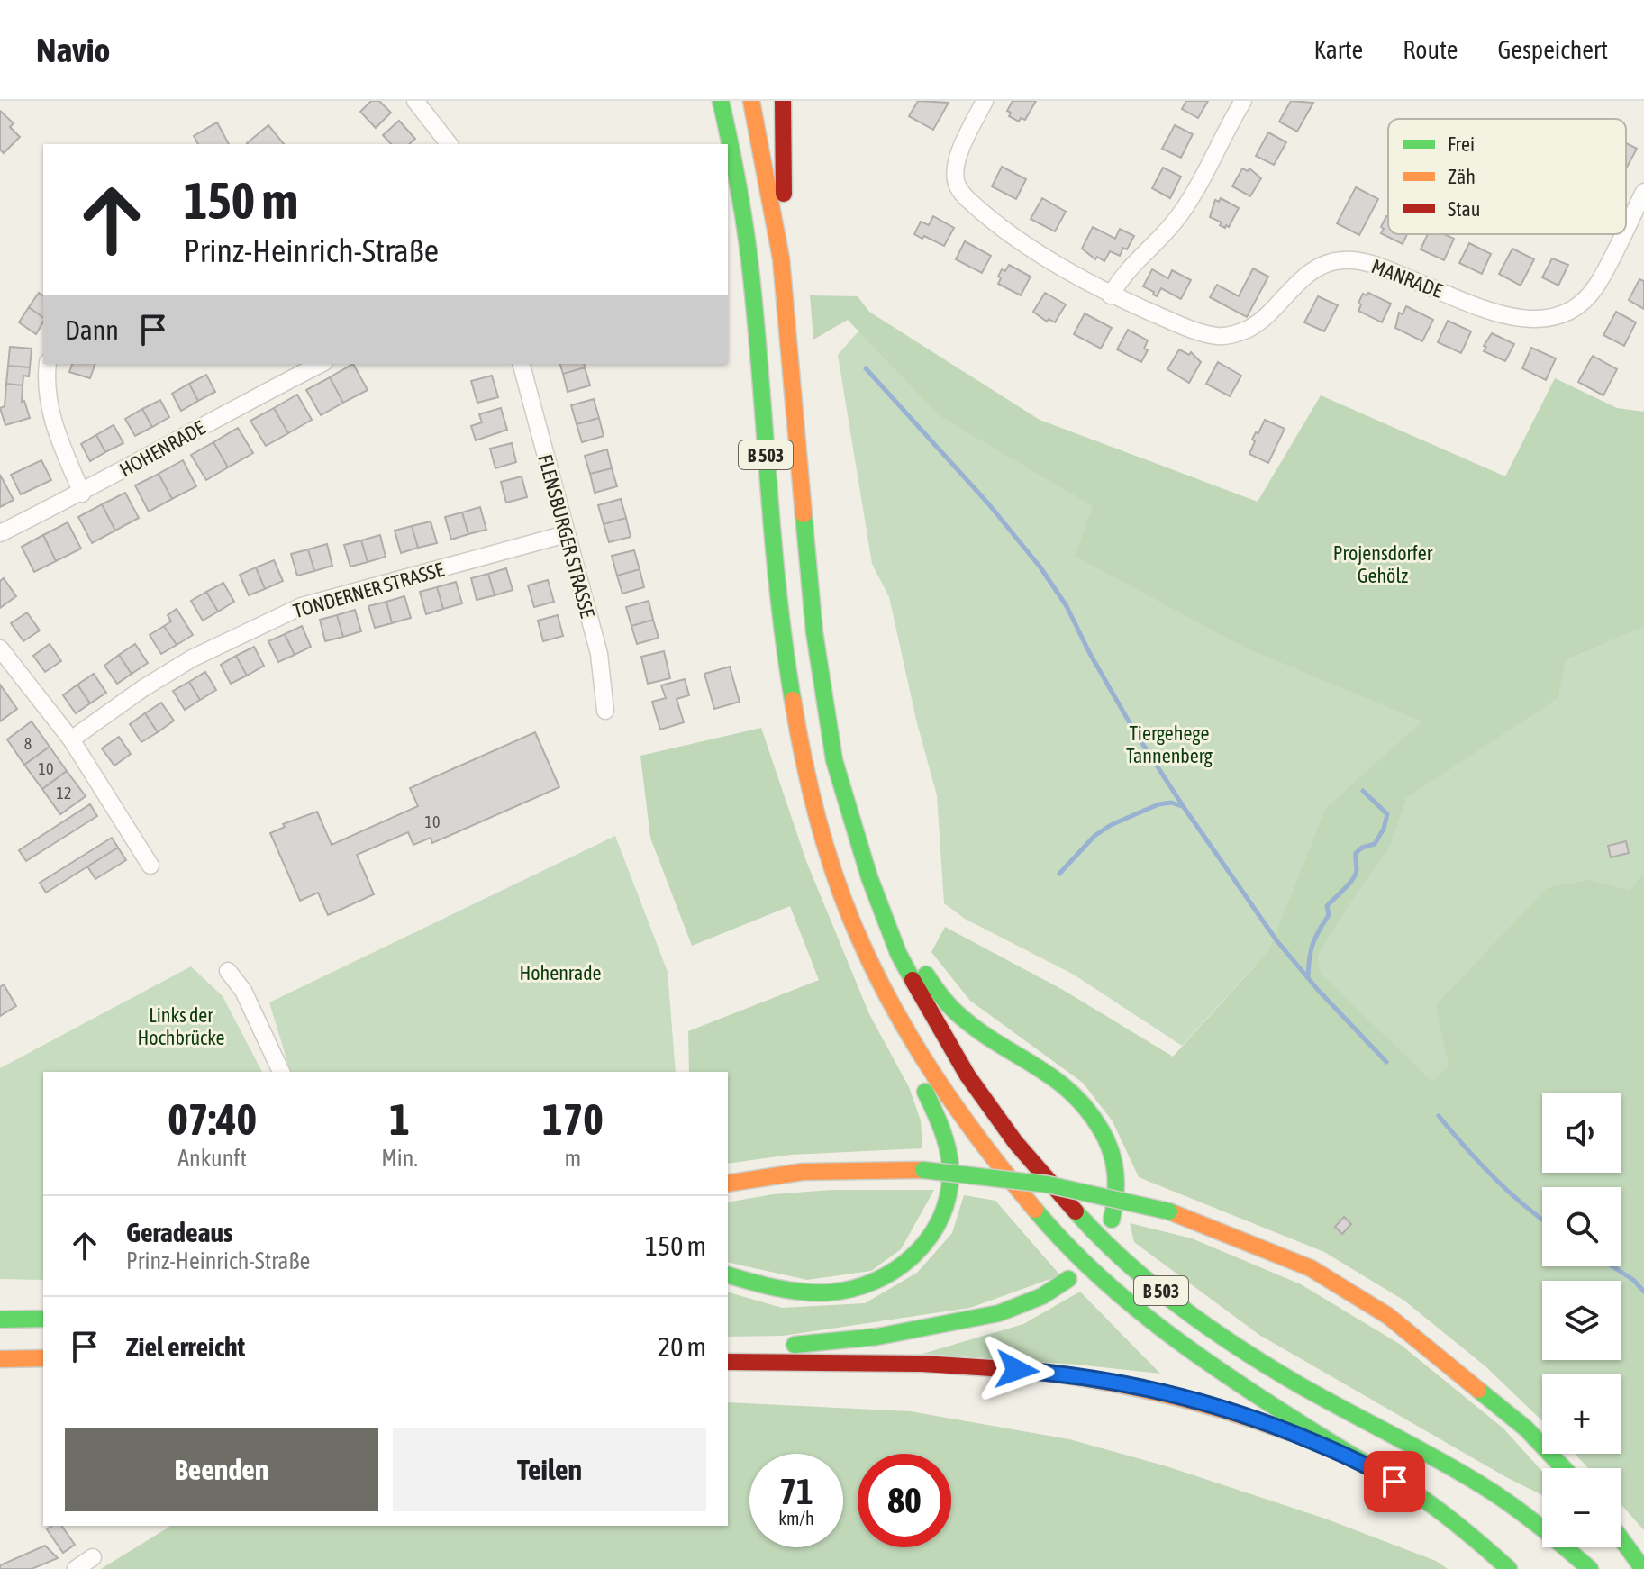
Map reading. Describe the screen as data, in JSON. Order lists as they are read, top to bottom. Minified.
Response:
{"streets":{"main road":["B 503"],"street":["MANRADE","HOHENRADE","FLENSBURGER STRASSE","TONDERNER STRASSE"]},"crossings":[["FLENSBURGER STRASSE","TONDERNER STRASSE"]],"parks":["Projensdorfer Gehölz","Tiergehege Tannenberg","Hohenrade","Links der Hochbrücke"],"house_numbers":["8","10","12","10"],"legend":["Frei","Zäh","Stau"],"page":{"header":"Navio","nav":["Karte","Route","Gespeichert"],"turn":["150 m","Prinz-Heinrich-Straße"],"then":"Dann","eta":["07:40","Ankunft","1","Min.","170","m"],"map_buttons":["+","−"],"list":[{"name":"Geradeaus","note":"Prinz-Heinrich-Straße","value":"150 m"},{"name":"Ziel erreicht","value":"20 m"}],"buttons":["Beenden","Teilen"],"speed":"71 km/h","limit":"80"}}
